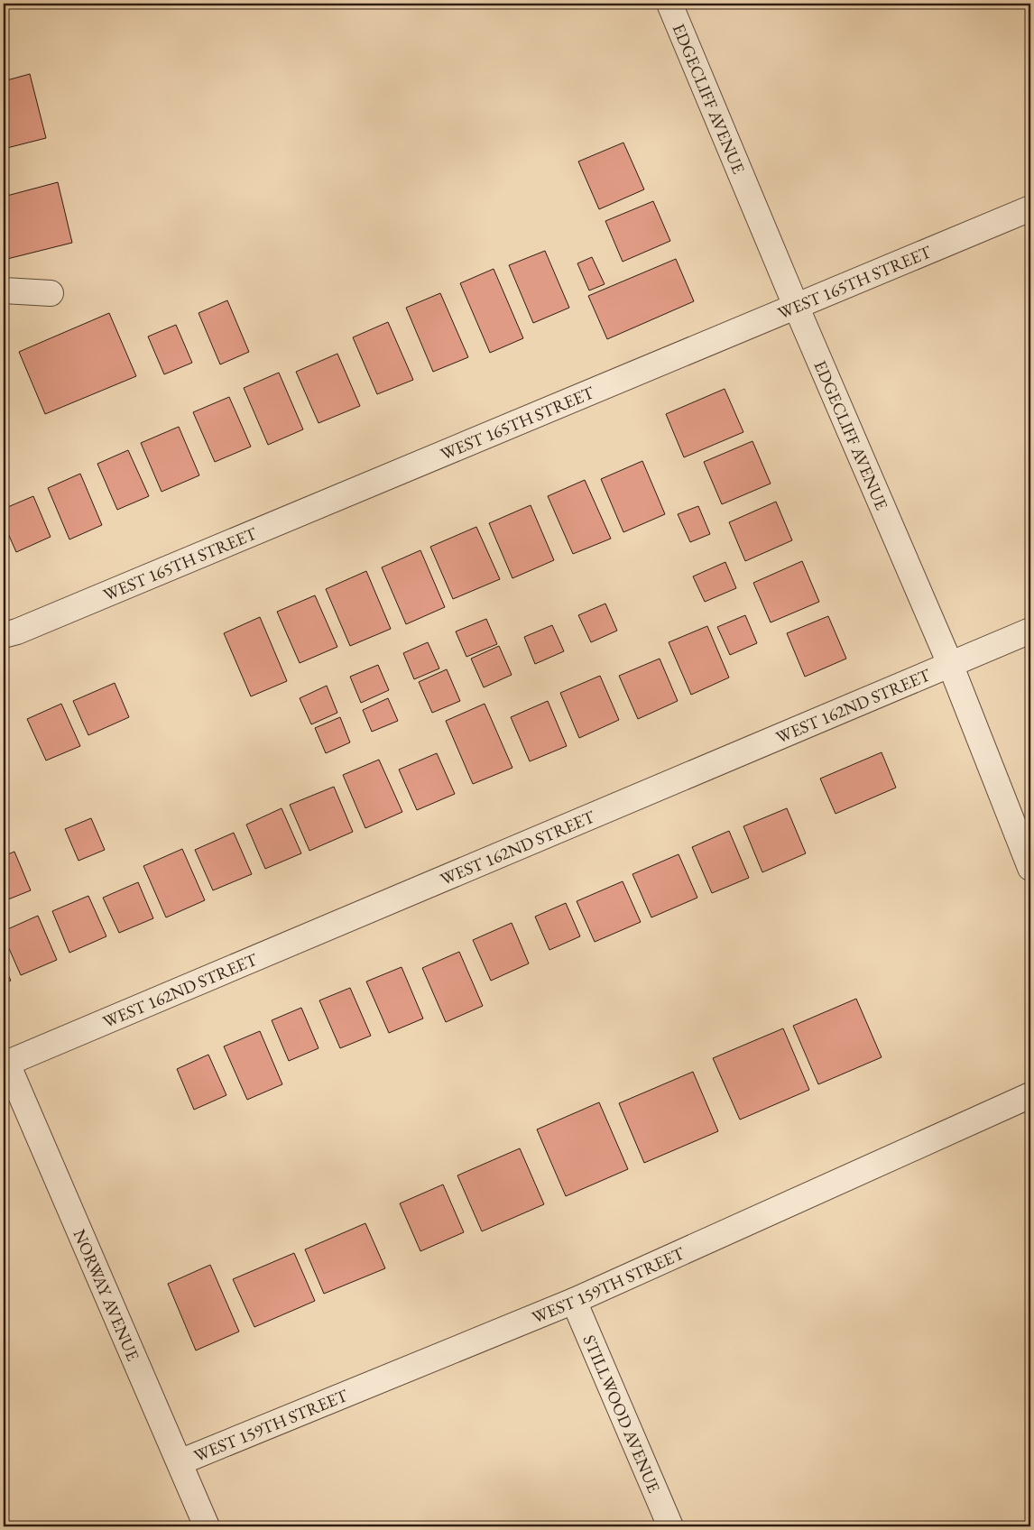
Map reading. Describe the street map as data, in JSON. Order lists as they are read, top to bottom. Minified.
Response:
{"streets":{"street":["EDGECLIFF AVENUE","WEST 165TH STREET","WEST 162ND STREET","WEST 159TH STREET","NORWAY AVENUE","STILLWOOD AVENUE"]},"crossings":[["EDGECLIFF AVENUE","WEST 165TH STREET"],["EDGECLIFF AVENUE","WEST 162ND STREET"],["WEST 162ND STREET","NORWAY AVENUE"],["WEST 159TH STREET","NORWAY AVENUE"],["WEST 159TH STREET","STILLWOOD AVENUE"]]}
